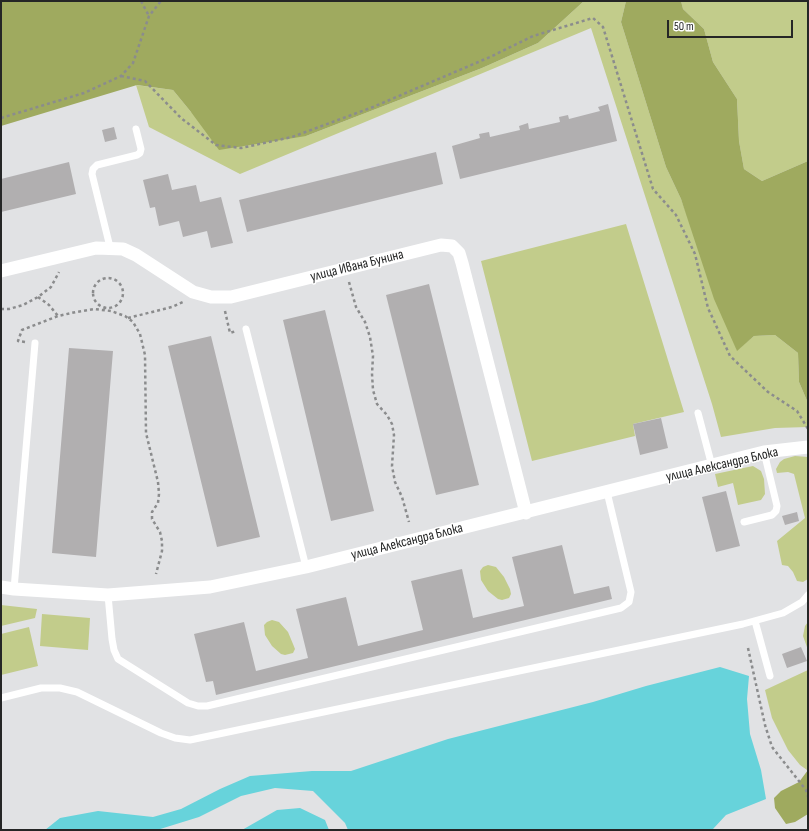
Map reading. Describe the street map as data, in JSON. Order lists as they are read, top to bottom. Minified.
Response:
{"streets":{"street":["улица Ивана Бунина","улица Александра Блока"]},"crossings":[["улица Ивана Бунина","улица Александра Блока"]],"scale_bar":"50 m"}
